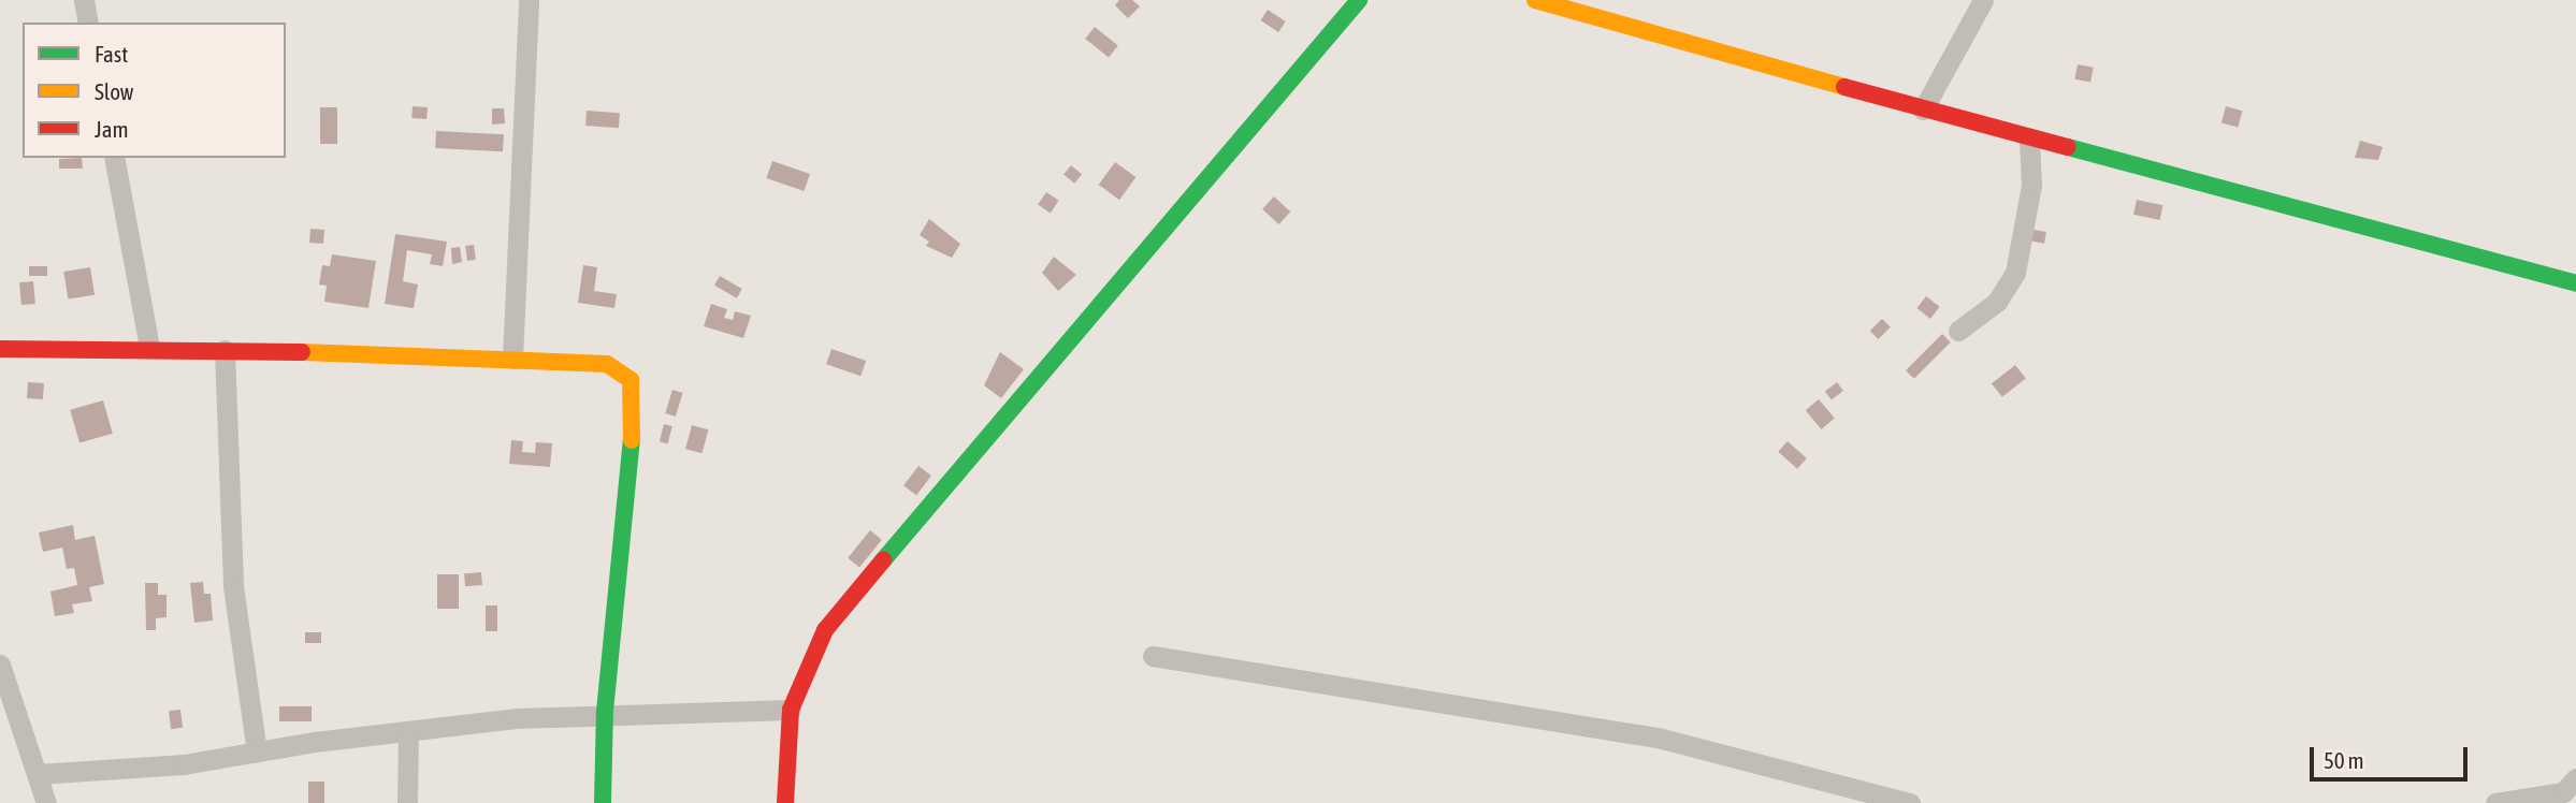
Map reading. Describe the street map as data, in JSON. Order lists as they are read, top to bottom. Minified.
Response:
{"legend":["Fast","Slow","Jam"],"scale_bar":"50 m"}
